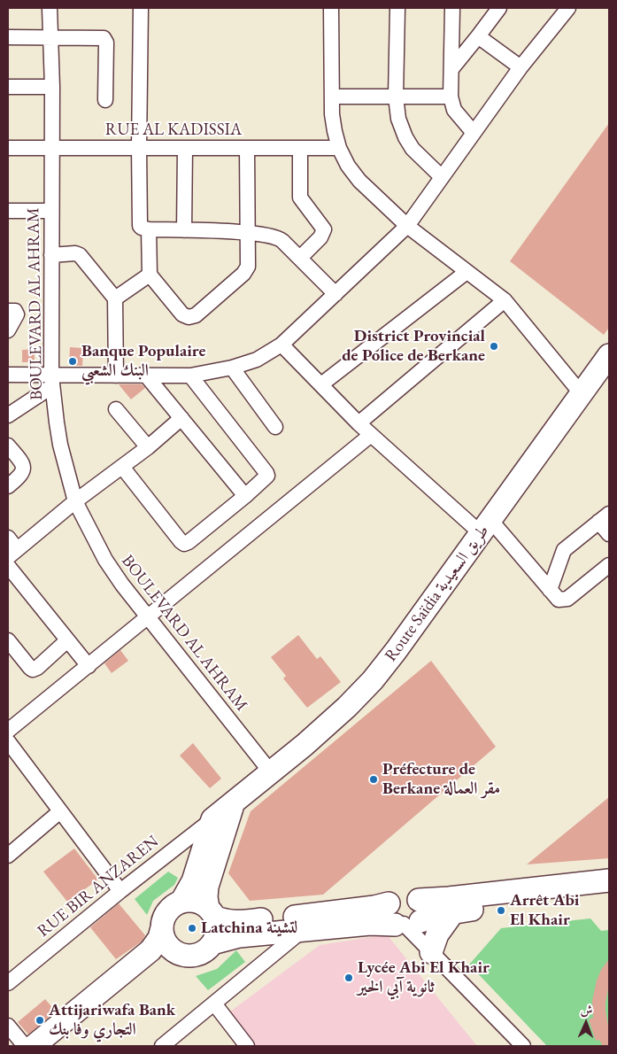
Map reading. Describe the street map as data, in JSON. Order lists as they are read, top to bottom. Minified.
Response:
{"streets":{"highway":["Route Saïdia طريق السعيدية"],"street":["RUE AL KADISSIA","BOULEVARD AL AHRAM","RUE BIR ANZAREN"]},"crossings":[["RUE AL KADISSIA","BOULEVARD AL AHRAM"],["BOULEVARD AL AHRAM","Route Saïdia طريق السعيدية"],["Route Saïdia طريق السعيدية","RUE BIR ANZAREN"]],"places":["District Provincial de Police de Berkane","Banque Populaire البنك الشعبي","Préfecture de Berkane مقر العمالة","Arrêt Abi El Khair","Latchina لتشينة","Lycée Abi El Khair ثانوية آبي الخير","Attijariwafa Bank التجاري وفا بنك"],"north":"top"}
